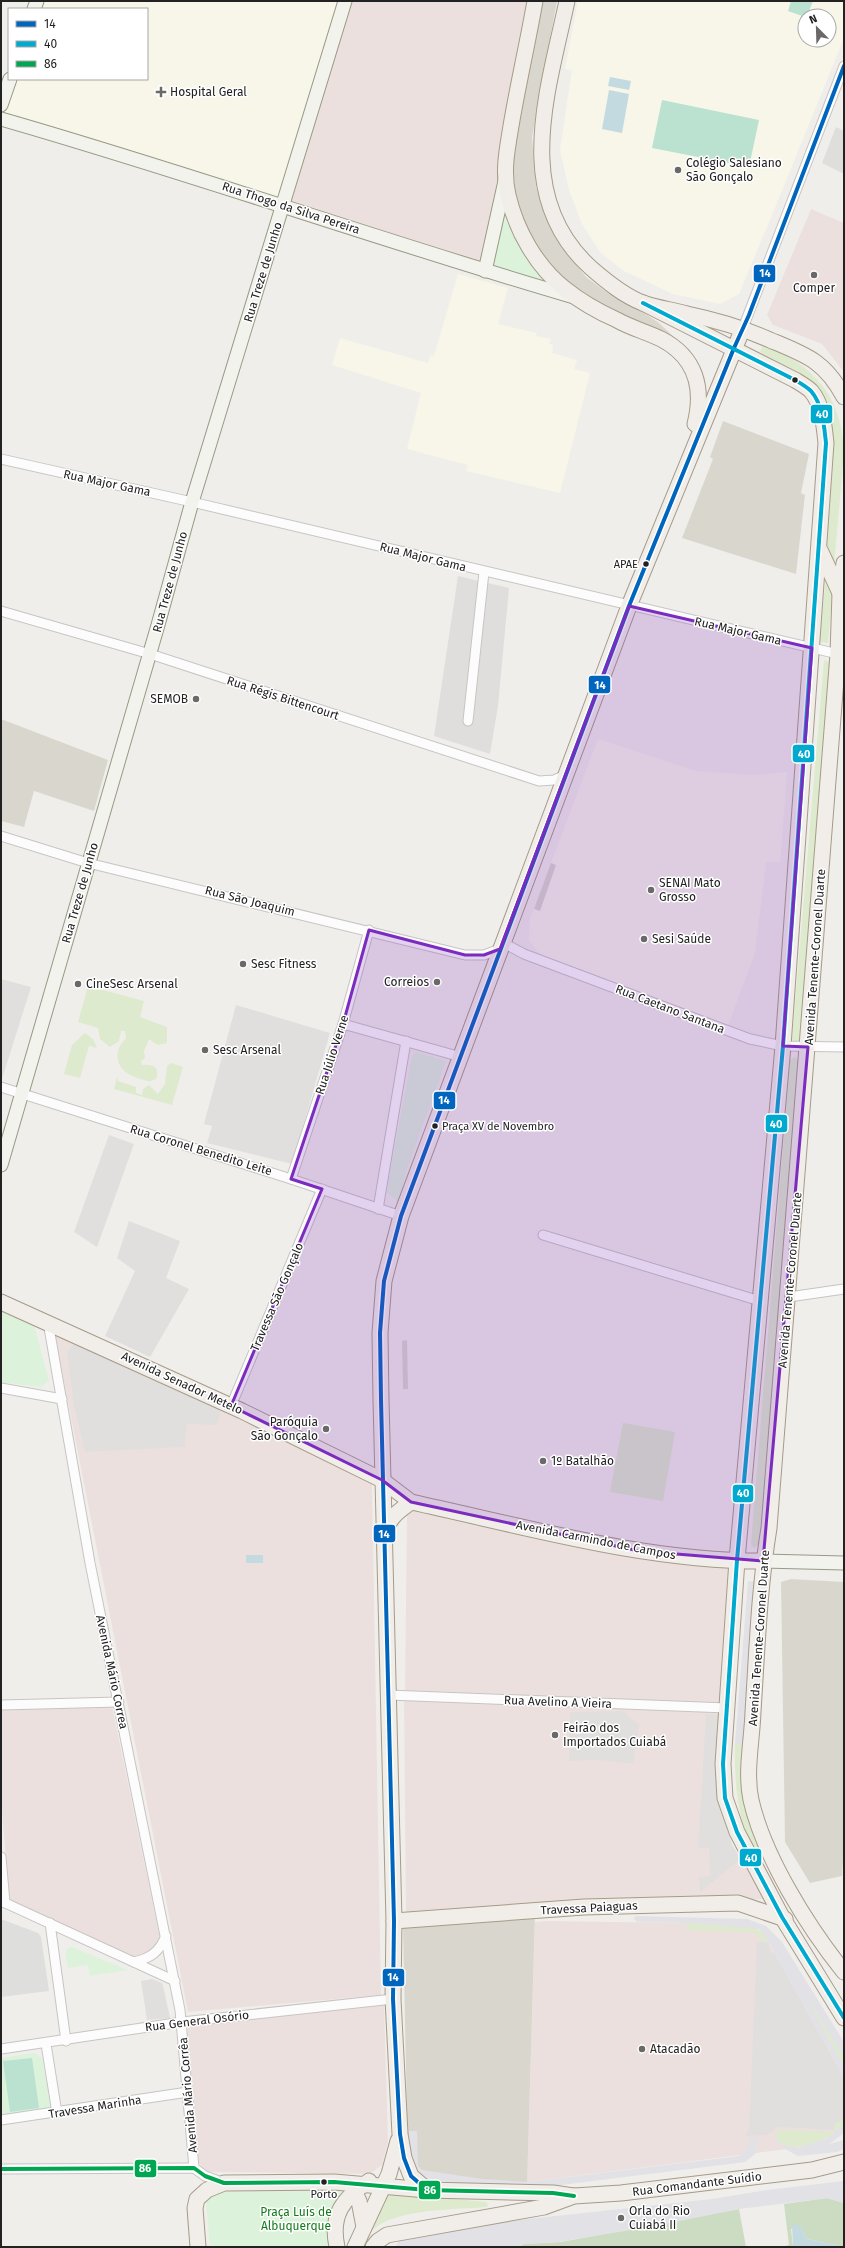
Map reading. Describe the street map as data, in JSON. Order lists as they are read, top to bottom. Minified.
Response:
{"streets":{"main road":["Avenida Tenente-Coronel Duarte","Avenida Senador Metelo","Avenida Carmindo de Campos","Travessa Paiaguas","Rua Comandante Suídio"],"street":["Rua Thogo da Silva Pereira","Rua Treze de Junho","Rua Major Gama","Rua Régis Bittencourt","Rua São Joaquim","Rua Caetano Santana","Rua Júlio Verne","Rua Coronel Benedito Leite","Travessa São Gonçalo","Avenida Mário Correa","Rua Avelino A Vieira","Rua General Osório","Avenida Mário Corrêa","Travessa Marinha"]},"crossings":[["Rua Thogo da Silva Pereira","Rua Treze de Junho"],["Rua Treze de Junho","Rua Major Gama"],["Rua Treze de Junho","Rua Régis Bittencourt"],["Rua Treze de Junho","Rua São Joaquim"],["Rua Treze de Junho","Rua Coronel Benedito Leite"],["Rua Major Gama","Avenida Tenente-Coronel Duarte"],["Rua São Joaquim","Rua Caetano Santana"],["Rua São Joaquim","Rua Júlio Verne"],["Avenida Tenente-Coronel Duarte","Rua Caetano Santana"],["Avenida Tenente-Coronel Duarte","Avenida Carmindo de Campos"],["Rua Júlio Verne","Rua Coronel Benedito Leite"],["Rua Coronel Benedito Leite","Travessa São Gonçalo"],["Travessa São Gonçalo","Avenida Senador Metelo"],["Avenida Senador Metelo","Avenida Carmindo de Campos"],["Avenida Senador Metelo","Avenida Mário Correa"],["Avenida Mário Correa","Rua General Osório"],["Avenida Mário Correa","Avenida Mário Corrêa"],["Rua General Osório","Avenida Mário Corrêa"],["Avenida Mário Corrêa","Travessa Marinha"],["Avenida Mário Corrêa","Rua Comandante Suídio"]],"parks":["Praça Luís de Albuquerque"],"places":{"health":["Hospital Geral"],"other":["Colégio Salesiano São Gonçalo","Comper","APAE","SEMOB","SENAI Mato Grosso","Sesi Saúde","Sesc Fitness","Correios","CineSesc Arsenal","Sesc Arsenal","Praça XV de Novembro","Paróquia São Gonçalo","1º Batalhão","Feirão dos Importados Cuiabá","Atacadão","Porto","Orla do Rio Cuiabá II"]},"lines":["transit line 14","transit line 40","transit line 86"],"legend":["14","40","86"],"north":"top left"}
